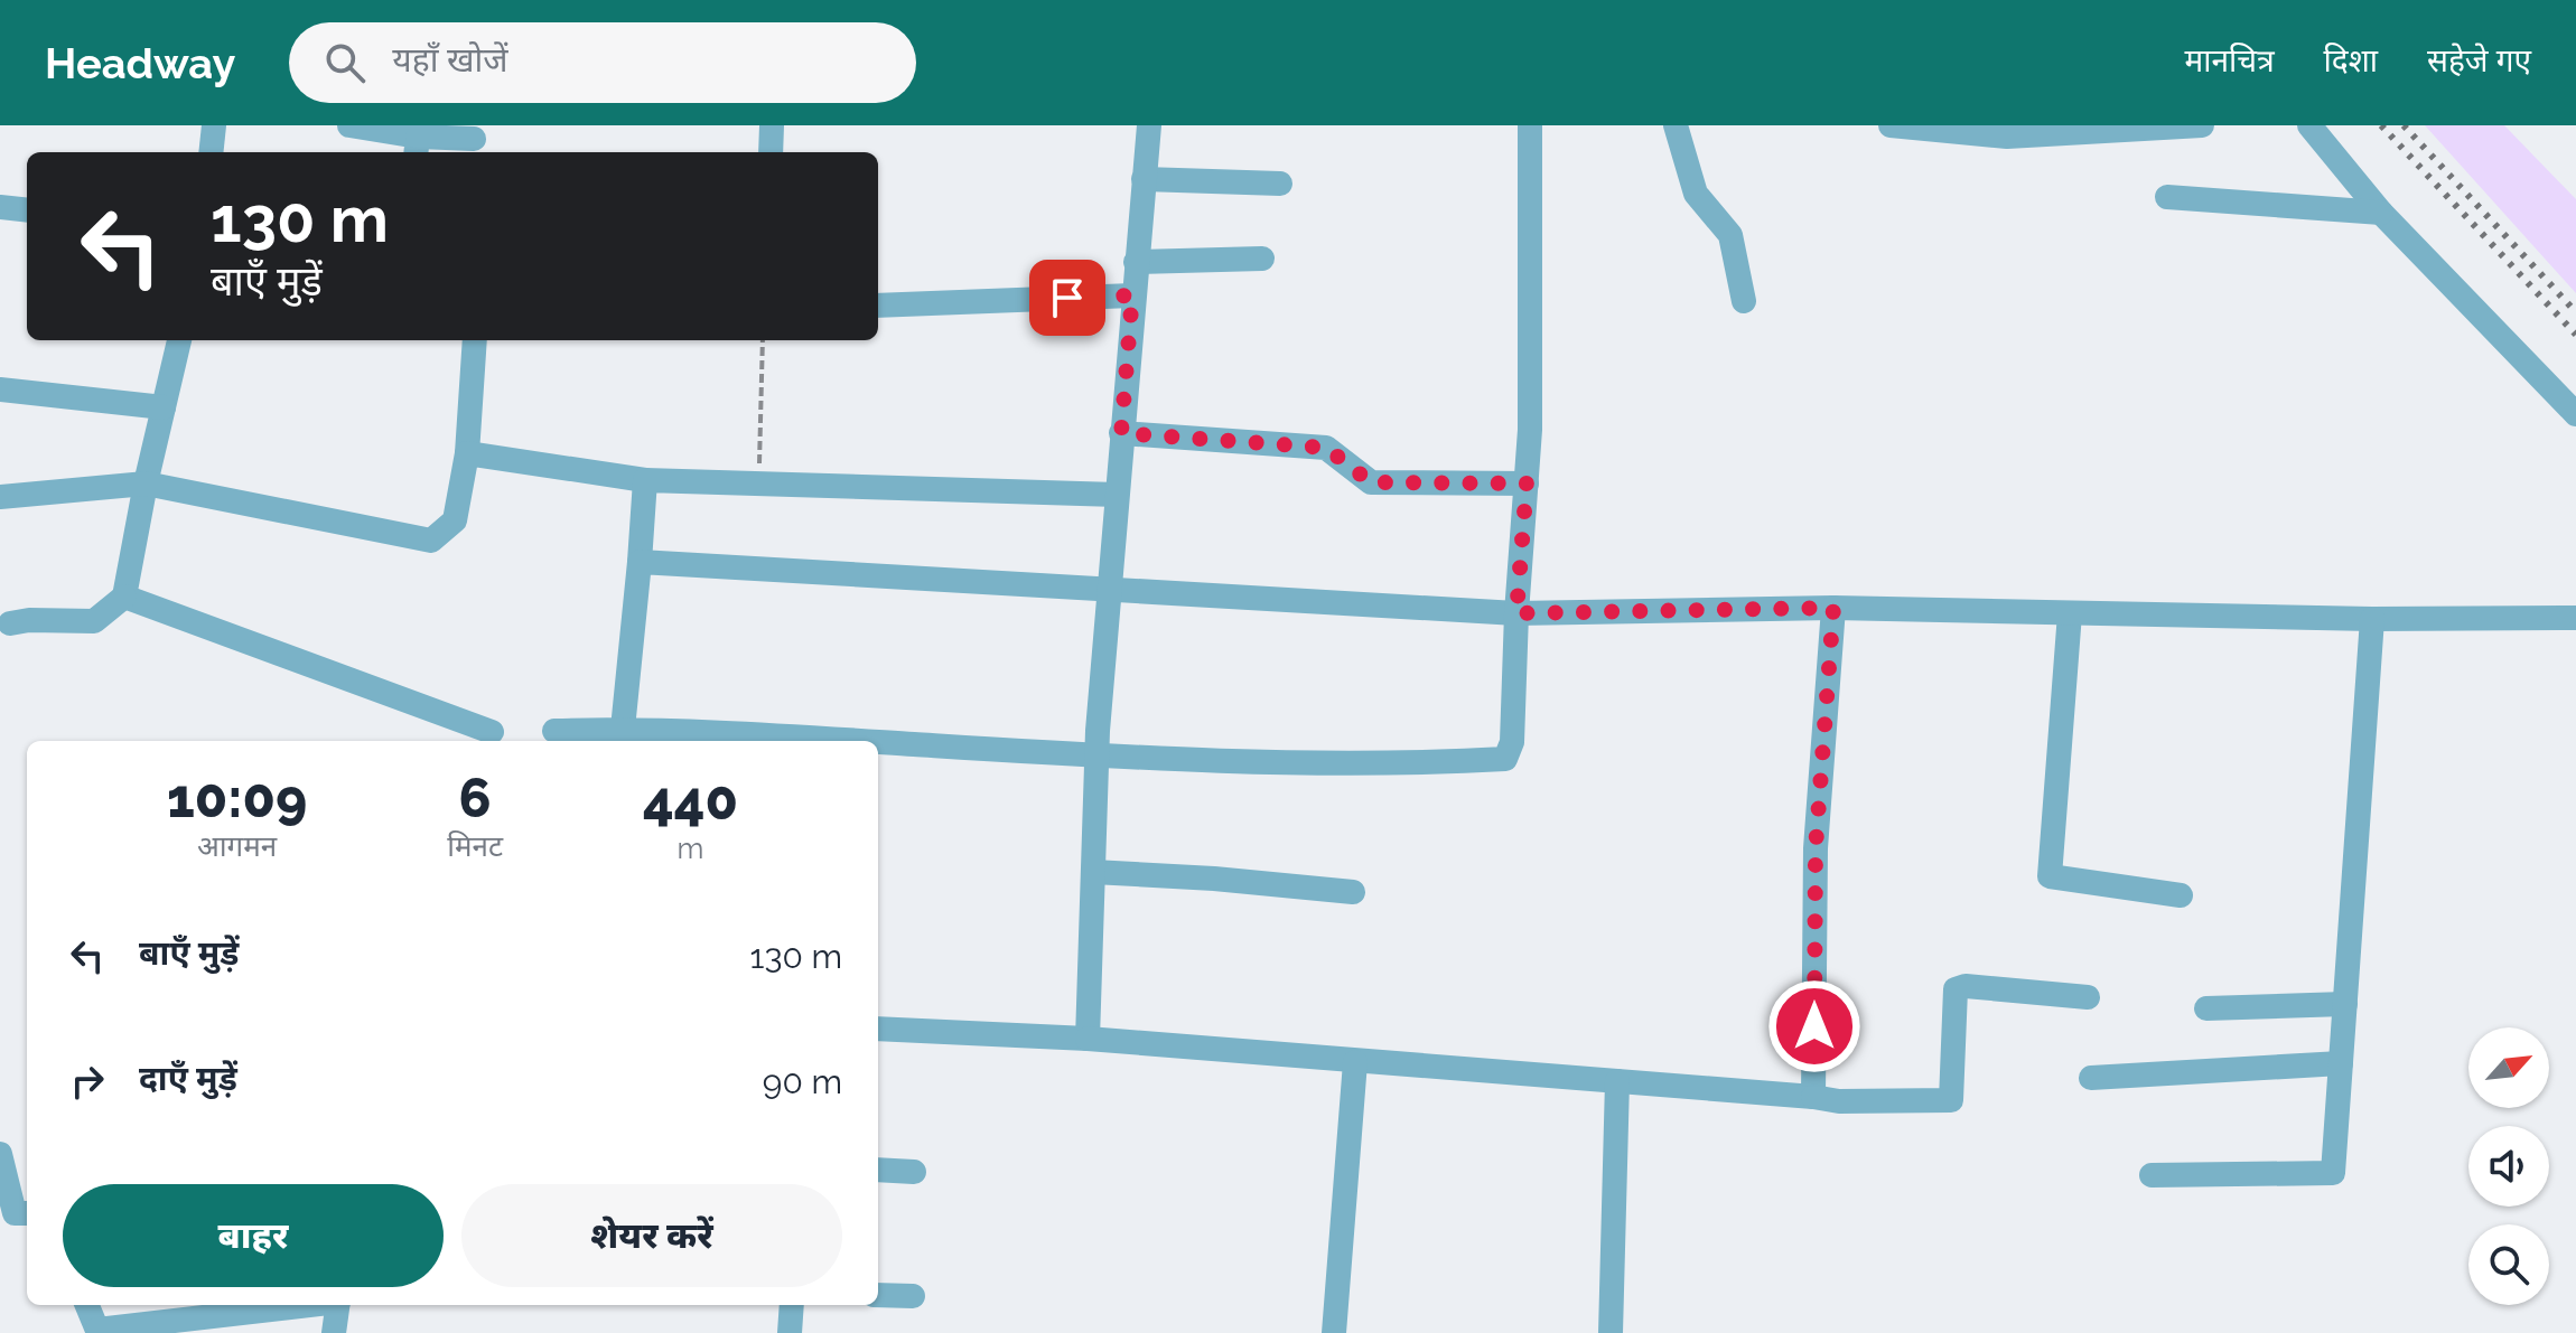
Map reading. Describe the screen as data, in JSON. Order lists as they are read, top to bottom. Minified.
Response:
{"north":"top right","page":{"header":"Headway","search":"यहाँ खोजें","nav":["मानचित्र","दिशा","सहेजे गए"],"turn":["130 m","बाएँ मुड़ें"],"eta":["10:09","आगमन","6","मिनट","440","m"],"list":[{"name":"बाएँ मुड़ें","value":"130 m"},{"name":"दाएँ मुड़ें","value":"90 m"}],"buttons":["बाहर","शेयर करें"]}}
